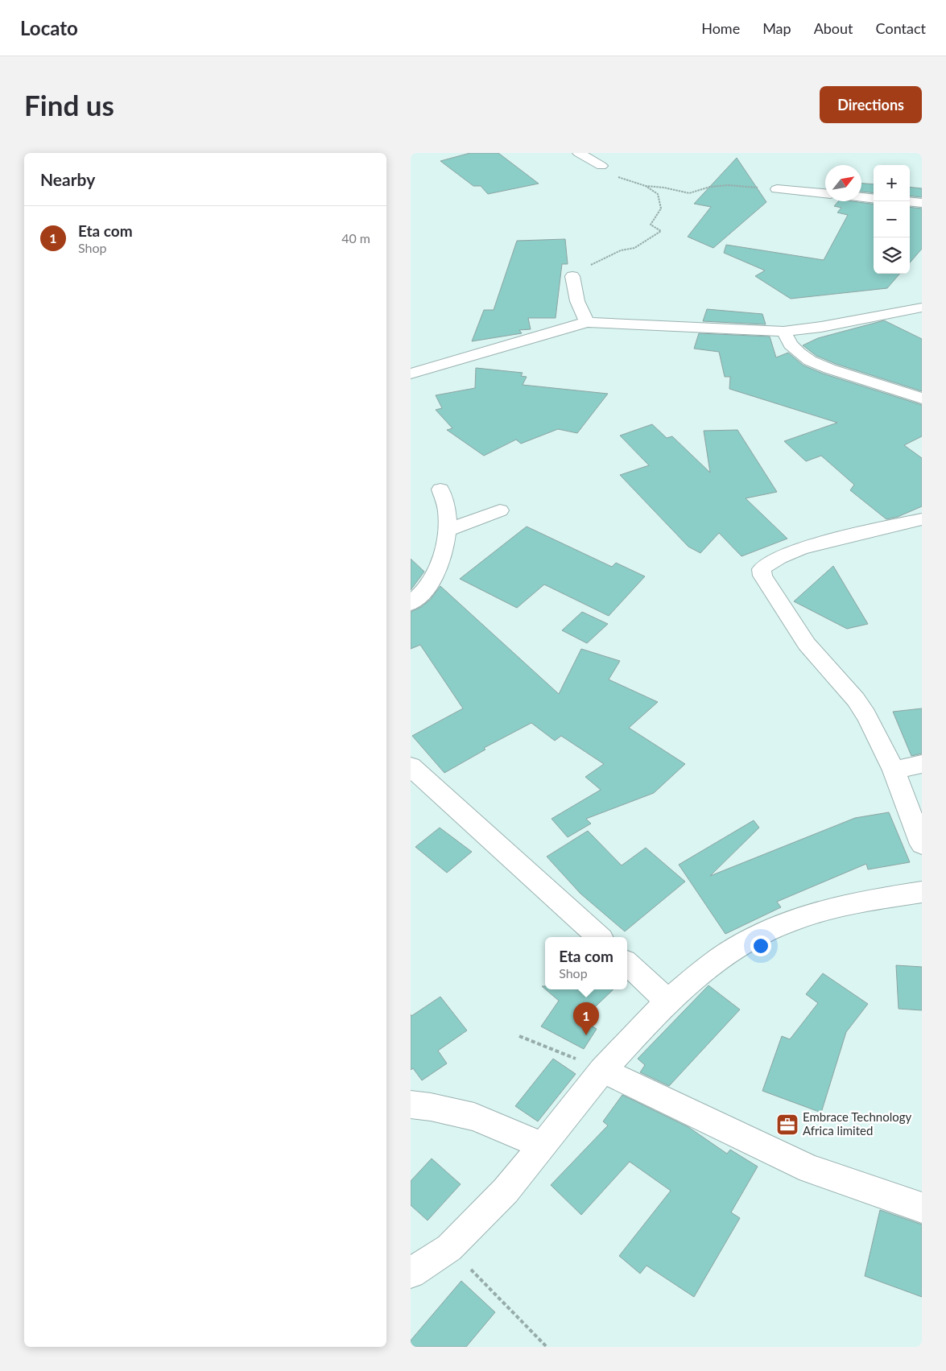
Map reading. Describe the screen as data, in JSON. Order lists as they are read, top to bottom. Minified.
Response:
{"places":{"office":["Embrace Technology Africa limited"]},"north":"top right","page":{"header":"Locato","nav":["Home","Map","About","Contact"],"buttons":"Directions","title":"Find us","heading":"Nearby","map_buttons":["+","−"],"list":[{"mark":"1","name":"Eta com","note":"Shop","value":"40 m"}],"popup":["Eta com","Shop"],"pins":"1"}}
